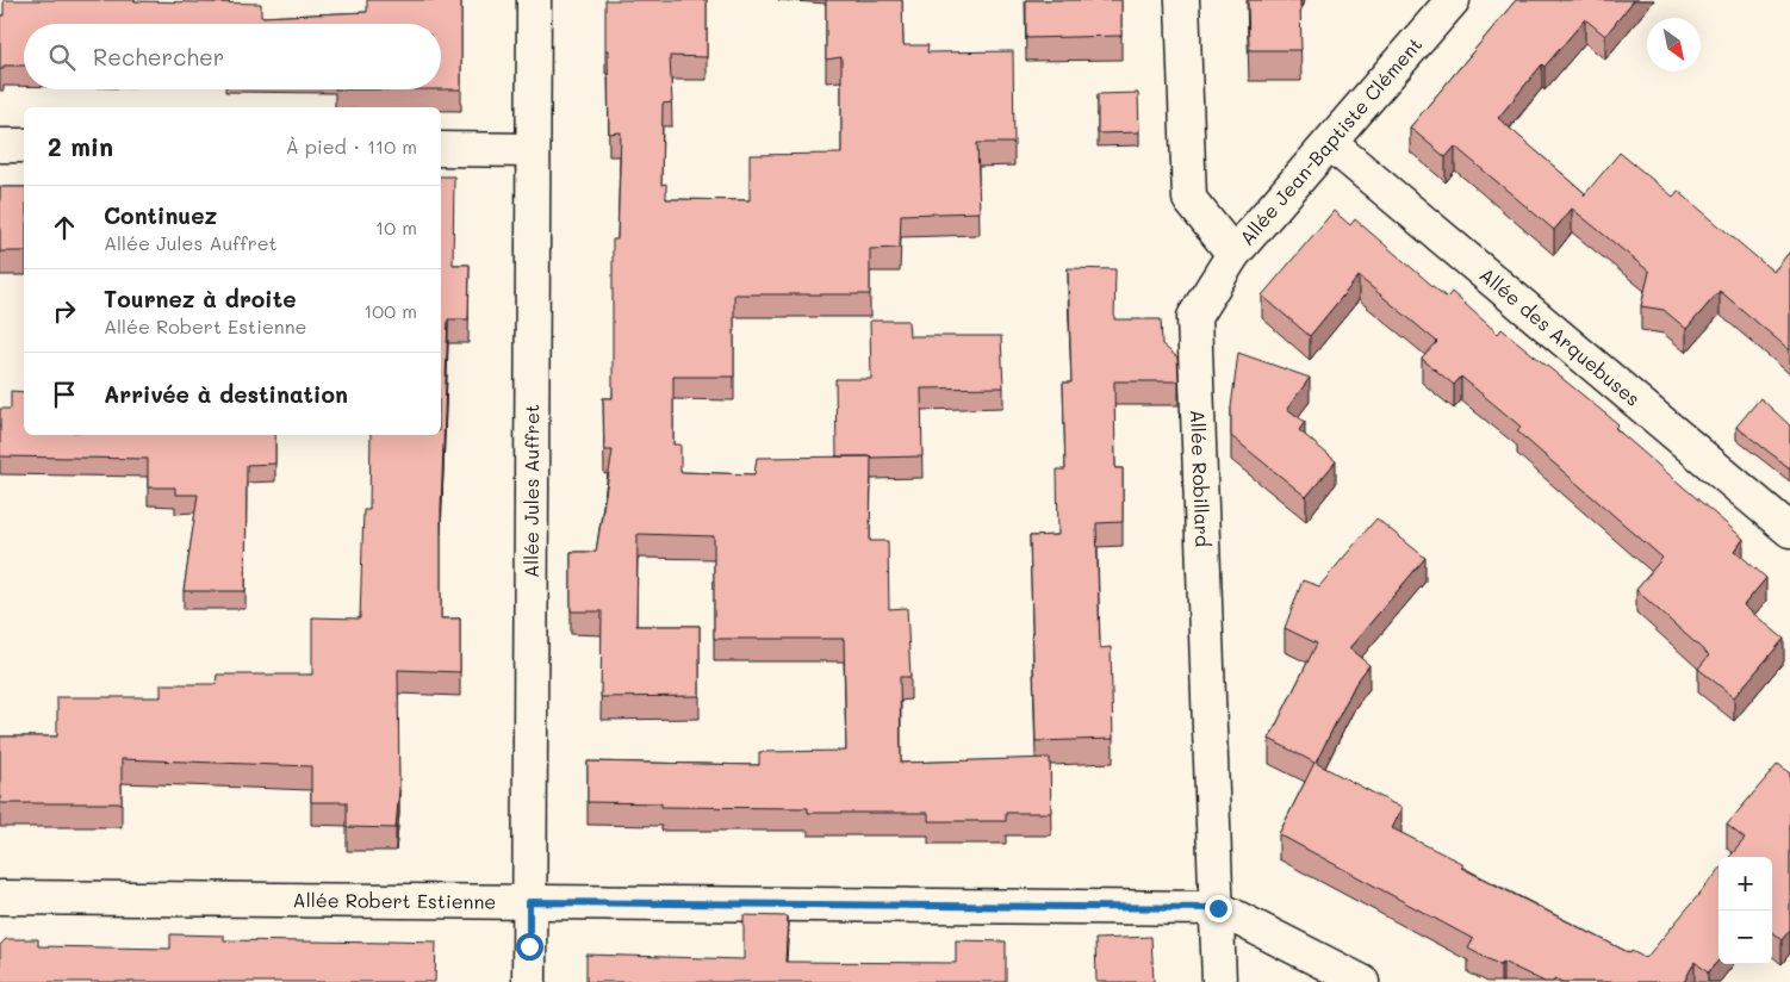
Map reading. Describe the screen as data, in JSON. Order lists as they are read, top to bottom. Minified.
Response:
{"streets":{"street":["Allée Jean-Baptiste Clément","Allée des Arquebuses","Allée Robillard","Allée Jules Auffret","Allée Robert Estienne"]},"crossings":[["Allée Jean-Baptiste Clément","Allée des Arquebuses"],["Allée Jean-Baptiste Clément","Allée Robillard"],["Allée Robillard","Allée Robert Estienne"],["Allée Jules Auffret","Allée Robert Estienne"]],"north":"bottom right","page":{"search":"Rechercher","heading":["2 min","À pied · 110 m"],"list":[["Continuez","Allée Jules Auffret","10 m"],["Tournez à droite","Allée Robert Estienne","100 m"],"Arrivée à destination"],"map_buttons":["+","−"]}}
